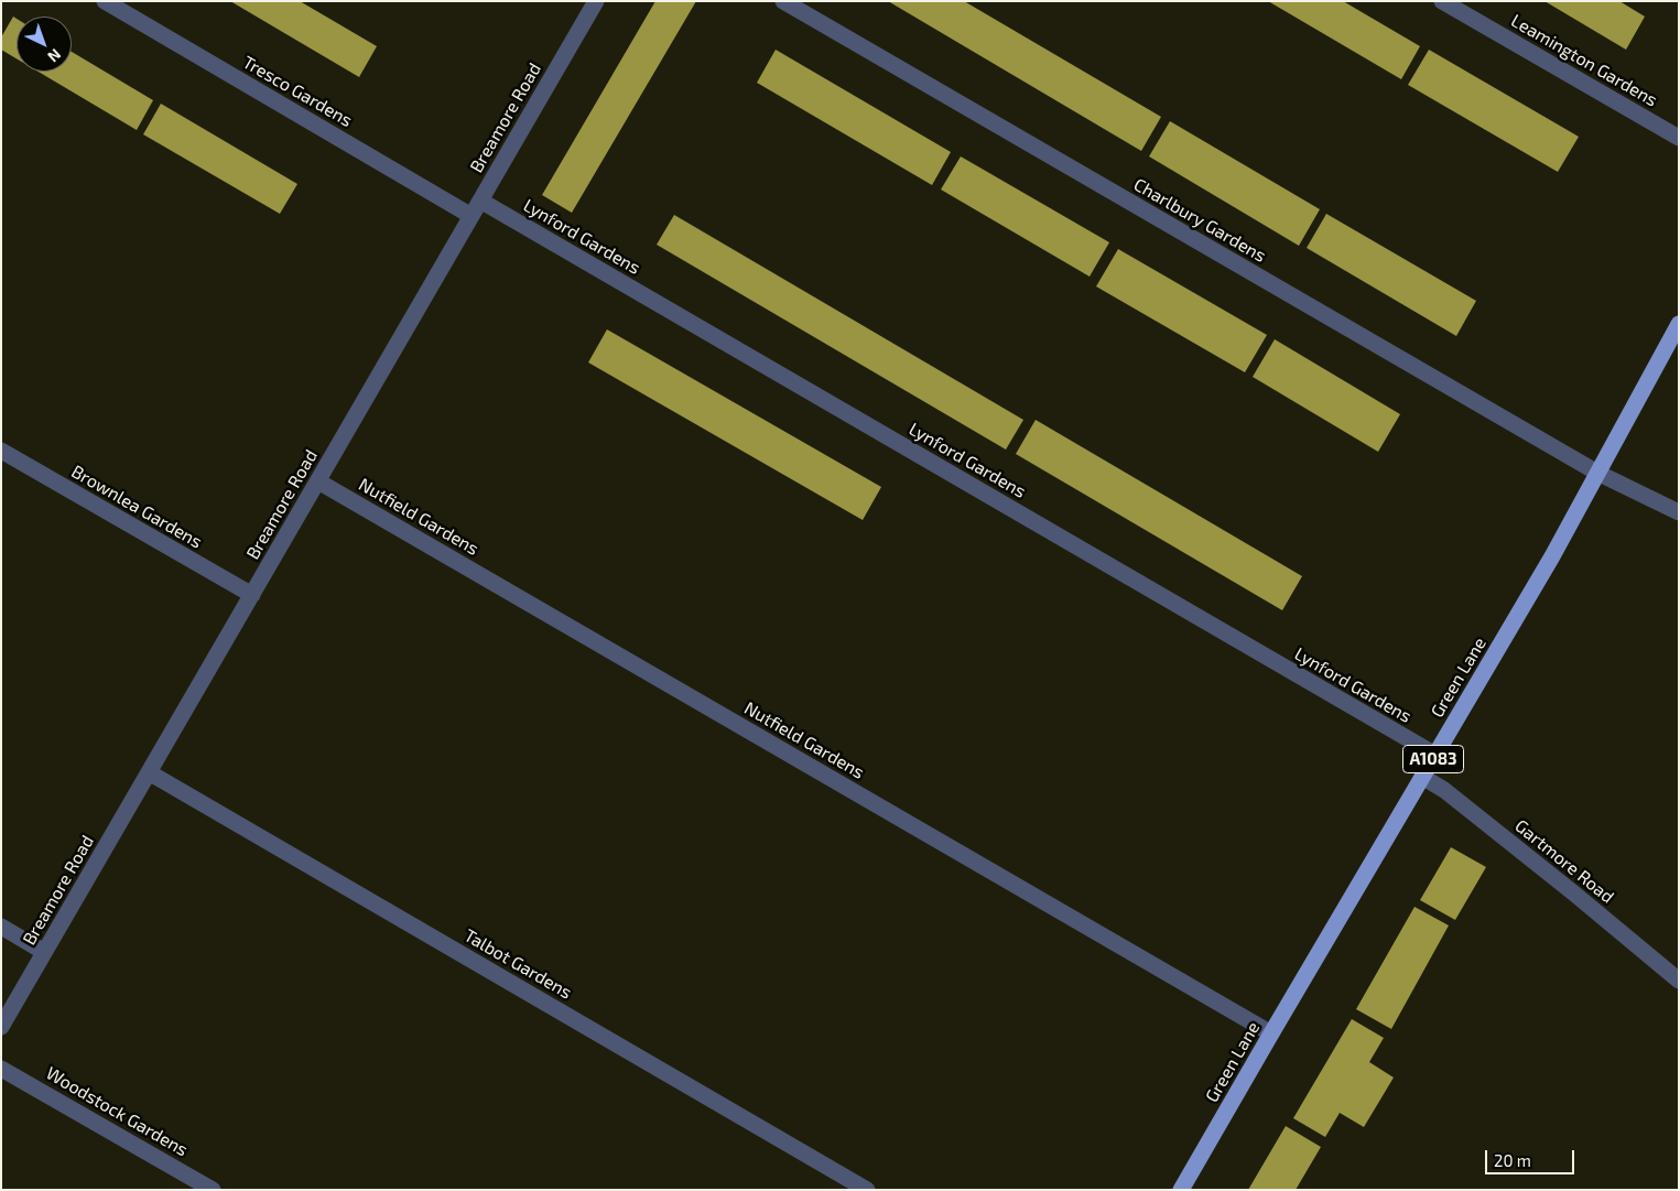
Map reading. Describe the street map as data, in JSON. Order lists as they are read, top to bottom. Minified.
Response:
{"streets":{"main road":["Green Lane","A1083"],"street":["Leamington Gardens","Tresco Gardens","Breamore Road","Charlbury Gardens","Lynford Gardens","Brownlea Gardens","Nutfield Gardens","Gartmore Road","Talbot Gardens","Woodstock Gardens"]},"crossings":[["Tresco Gardens","Breamore Road"],["Breamore Road","Lynford Gardens"],["Breamore Road","Brownlea Gardens"],["Breamore Road","Nutfield Gardens"],["Breamore Road","Talbot Gardens"],["Charlbury Gardens","Green Lane"],["Lynford Gardens","Green Lane"],["Nutfield Gardens","Green Lane"],["Green Lane","Gartmore Road"]],"scale_bar":"20 m","north":"bottom right"}
